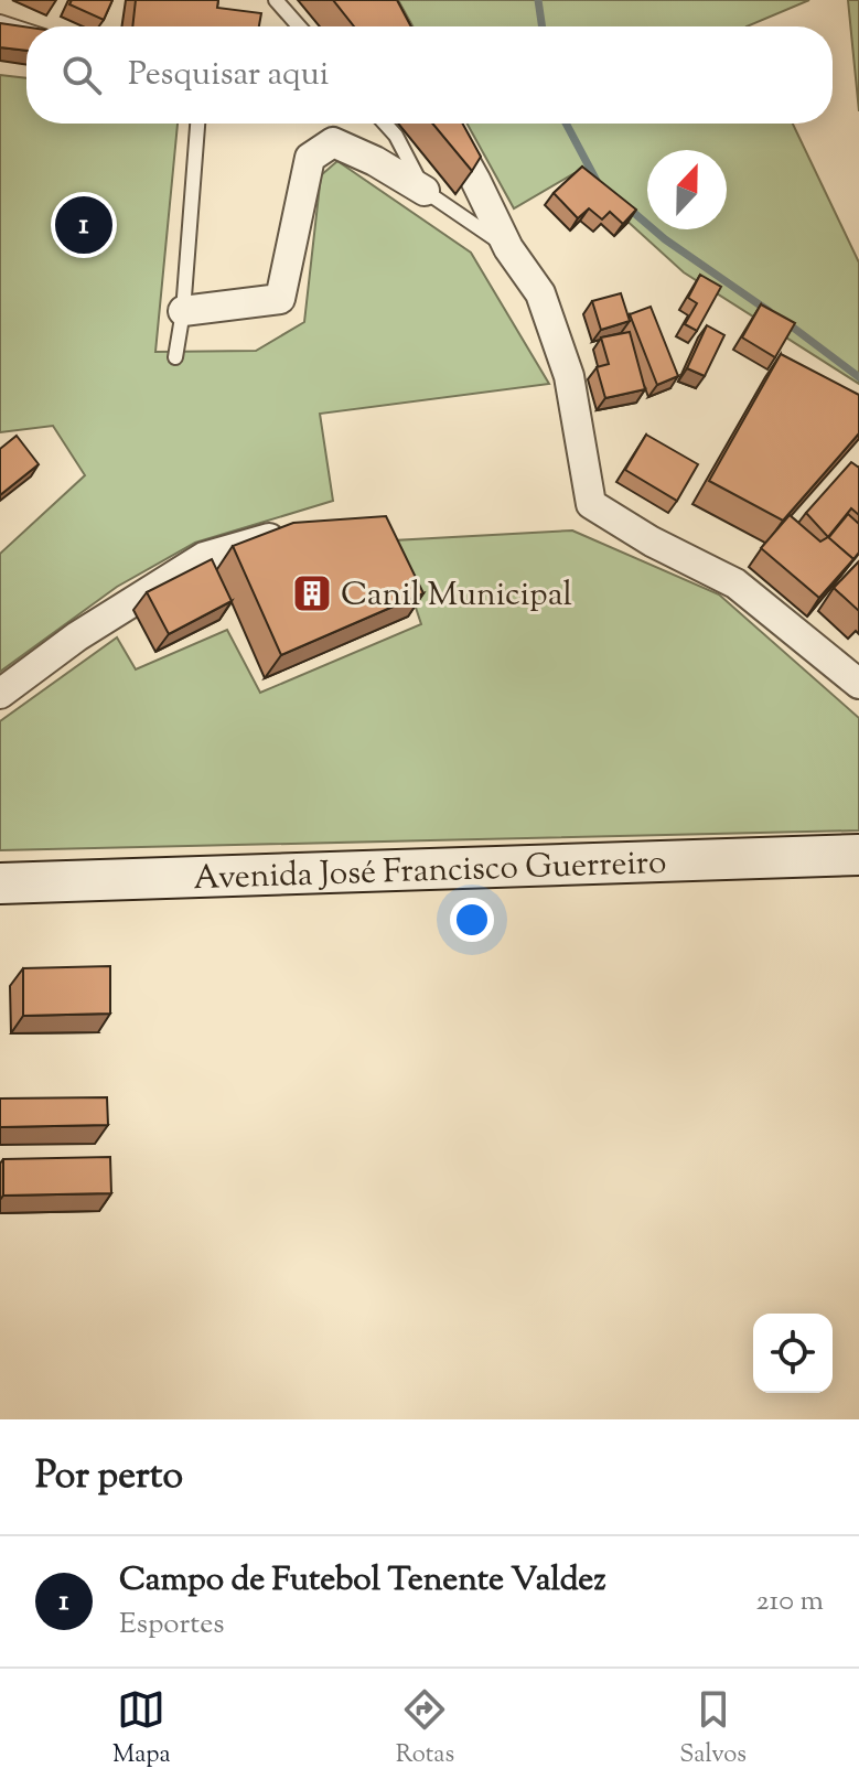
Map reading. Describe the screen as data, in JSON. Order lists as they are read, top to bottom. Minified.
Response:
{"streets":{"main road":["Avenida José Francisco Guerreiro"]},"places":{"building":["Canil Municipal"]},"north":"top","page":{"search":"Pesquisar aqui","pins":"1","heading":"Por perto","list":[{"mark":"1","name":"Campo de Futebol Tenente Valdez","note":"Esportes","value":"210 m"}],"nav":["Mapa","Rotas","Salvos"]}}
